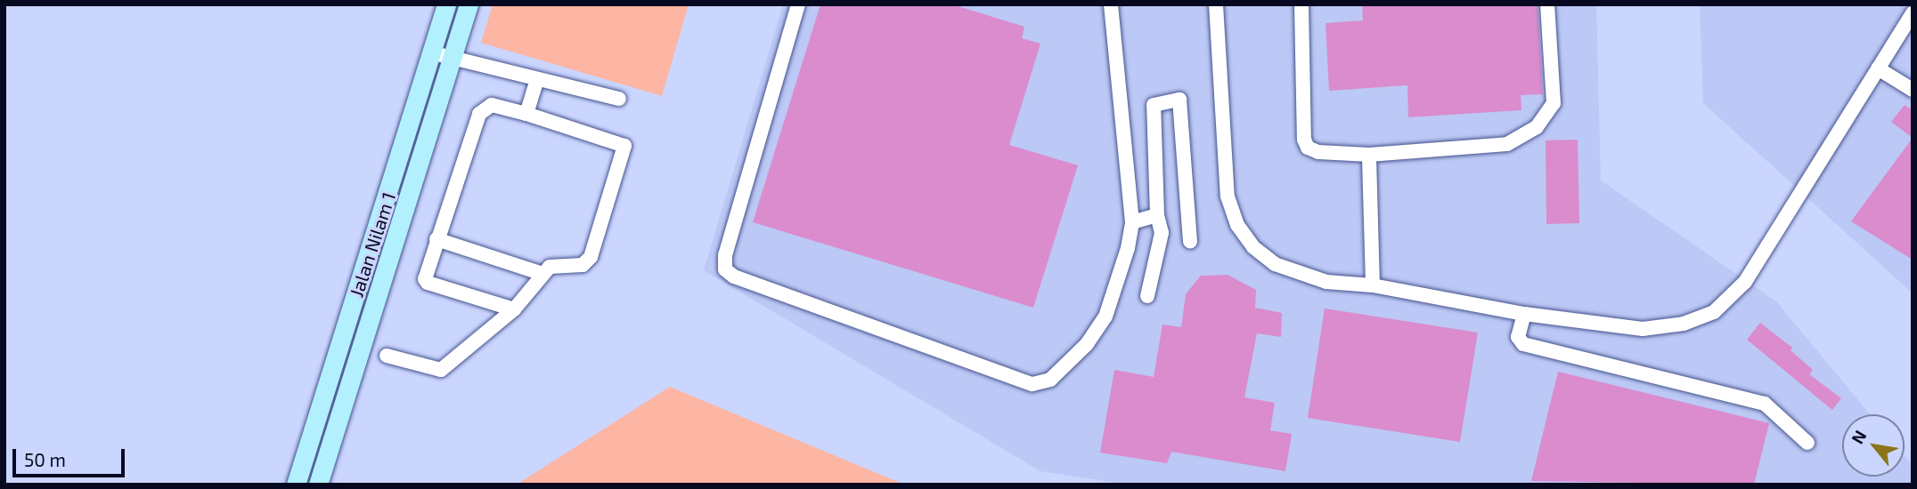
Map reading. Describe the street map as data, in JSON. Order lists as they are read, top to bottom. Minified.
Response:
{"streets":{"main road":["Jalan Nilam 1"]},"scale_bar":"50 m","north":"top left"}
